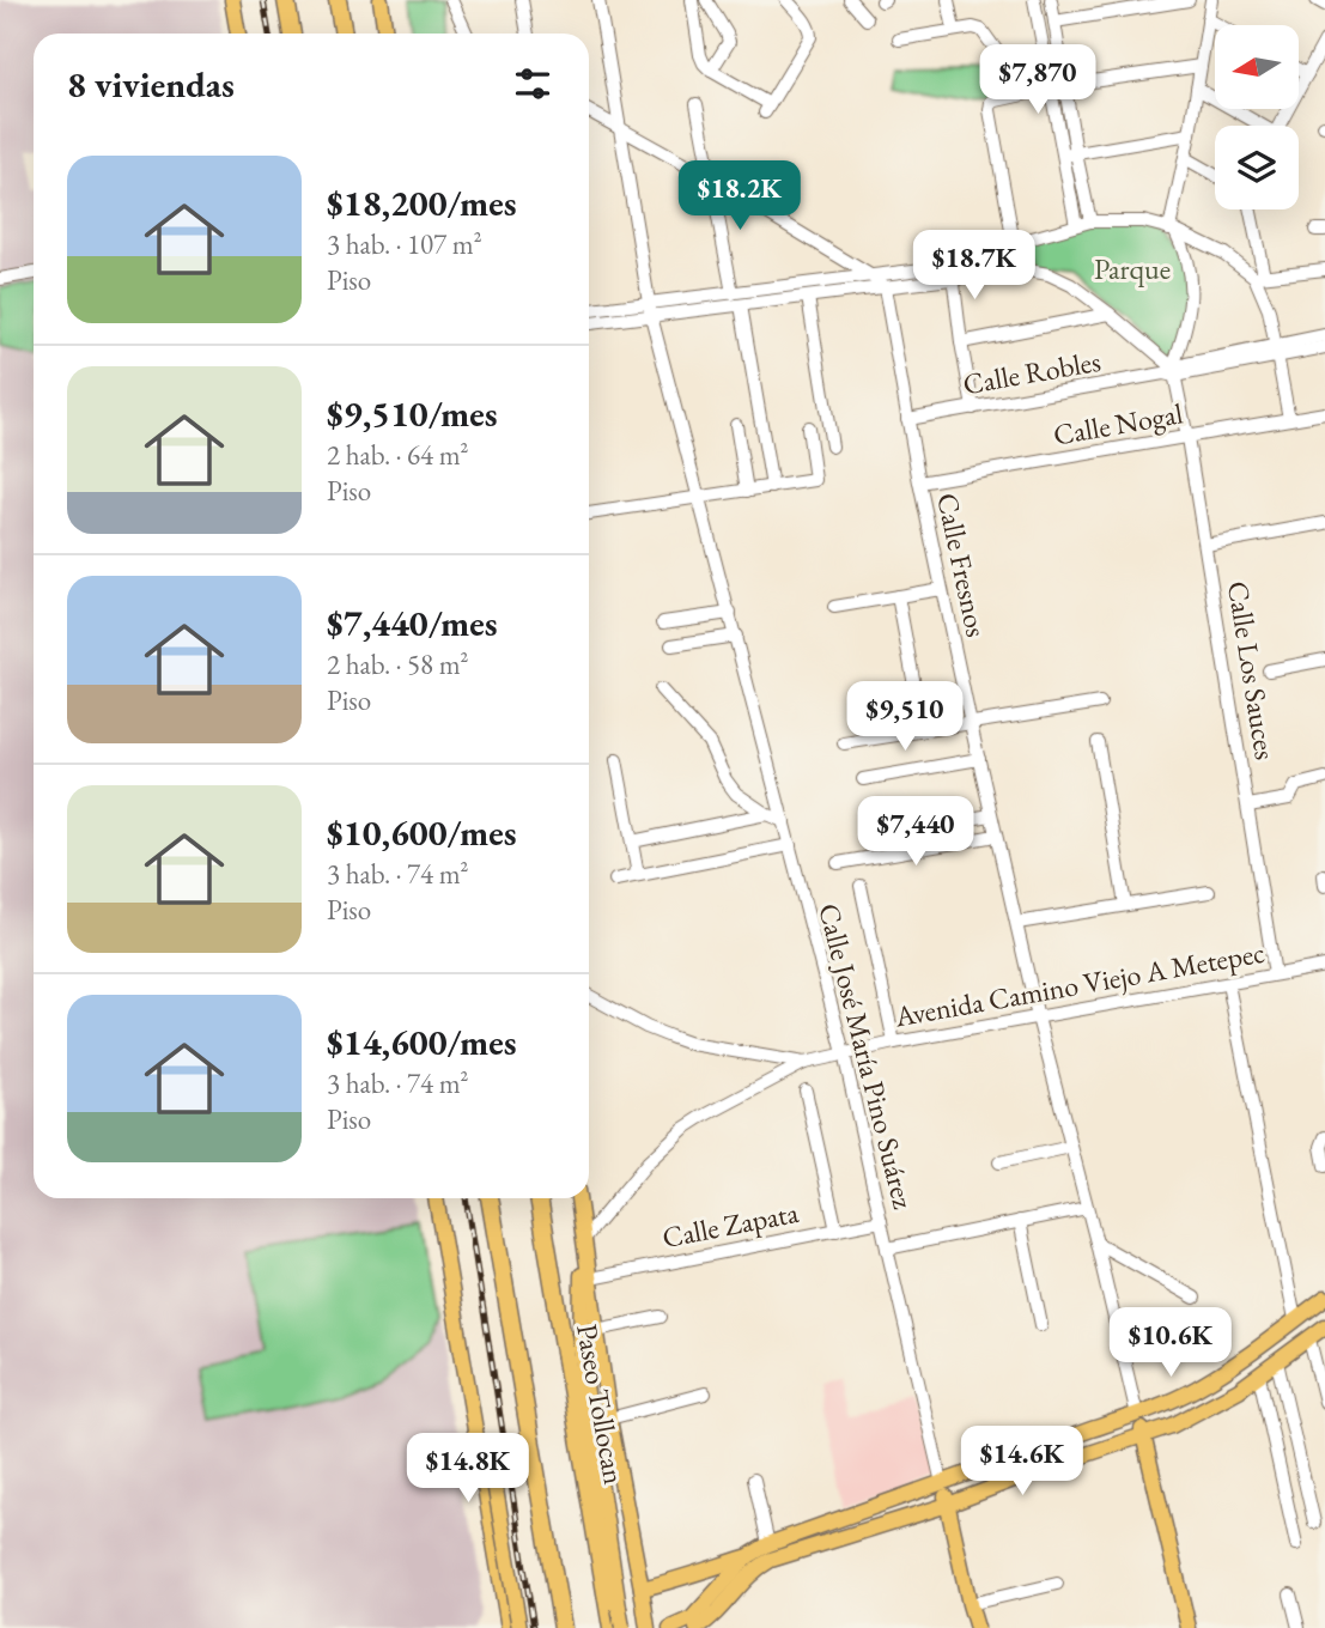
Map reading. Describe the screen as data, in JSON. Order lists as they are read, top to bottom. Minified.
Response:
{"streets":{"highway":["Paseo Tollocan"],"main road":["Calle José María Pino Suárez"],"street":["Calle Robles","Calle Nogal","Calle Fresnos","Calle Los Sauces","Avenida Camino Viejo A Metepec","Calle Zapata"]},"crossings":[["Calle Robles","Calle Fresnos"],["Calle Robles","Calle Los Sauces"],["Calle Nogal","Calle Fresnos"],["Calle Nogal","Calle Los Sauces"],["Calle Fresnos","Avenida Camino Viejo A Metepec"],["Calle Los Sauces","Avenida Camino Viejo A Metepec"],["Avenida Camino Viejo A Metepec","Calle José María Pino Suárez"],["Calle José María Pino Suárez","Calle Zapata"]],"parks":["Parque"],"north":"left","page":{"heading":"8 viviendas","price":["$7,870","$18.2K","$18.7K","$9,510","$7,440","$10.6K","$14.6K","$14.8K"],"list":[{"name":"$18,200/mes","note":"3 hab. · 107 m² · Piso"},{"name":"$9,510/mes","note":"2 hab. · 64 m² · Piso"},{"name":"$7,440/mes","note":"2 hab. · 58 m² · Piso"},{"name":"$10,600/mes","note":"3 hab. · 74 m² · Piso"},{"name":"$14,600/mes","note":"3 hab. · 74 m² · Piso"}]}}
